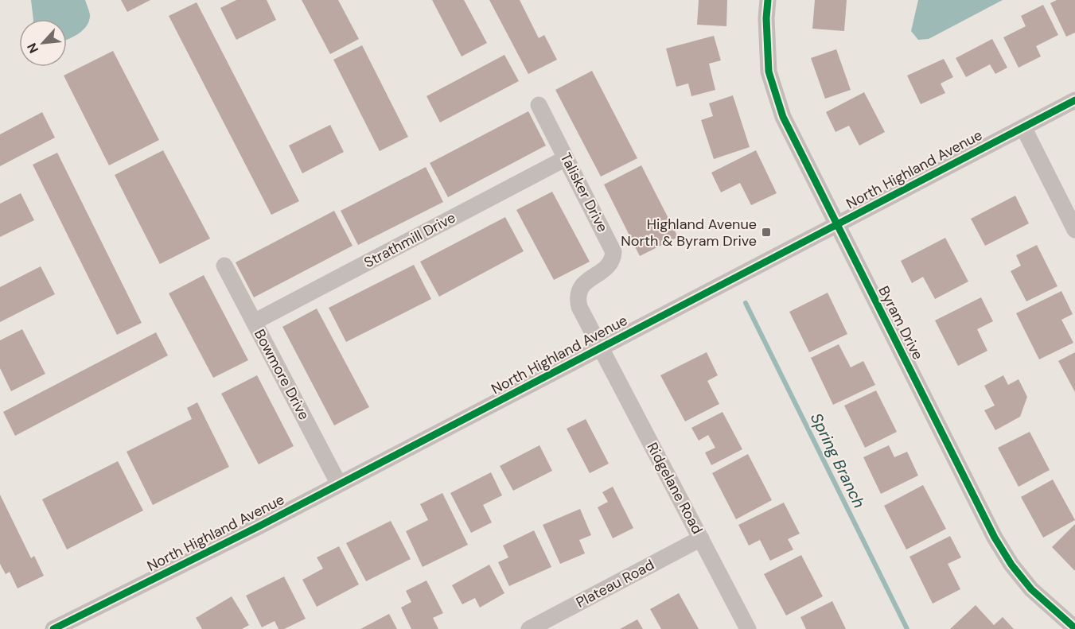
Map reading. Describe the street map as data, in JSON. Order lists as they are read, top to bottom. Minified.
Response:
{"streets":{"street":["North Highland Avenue","Talisker Drive","Strathmill Drive","Byram Drive","Bowmore Drive","Ridgelane Road","Plateau Road"]},"crossings":[["North Highland Avenue","Talisker Drive"],["North Highland Avenue","Byram Drive"],["North Highland Avenue","Bowmore Drive"],["North Highland Avenue","Ridgelane Road"],["Talisker Drive","Strathmill Drive"],["Talisker Drive","Ridgelane Road"],["Strathmill Drive","Bowmore Drive"],["Ridgelane Road","Plateau Road"]],"water":["Spring Branch"],"places":{"transit":["Highland Avenue North & Byram Drive"]},"north":"bottom left"}
